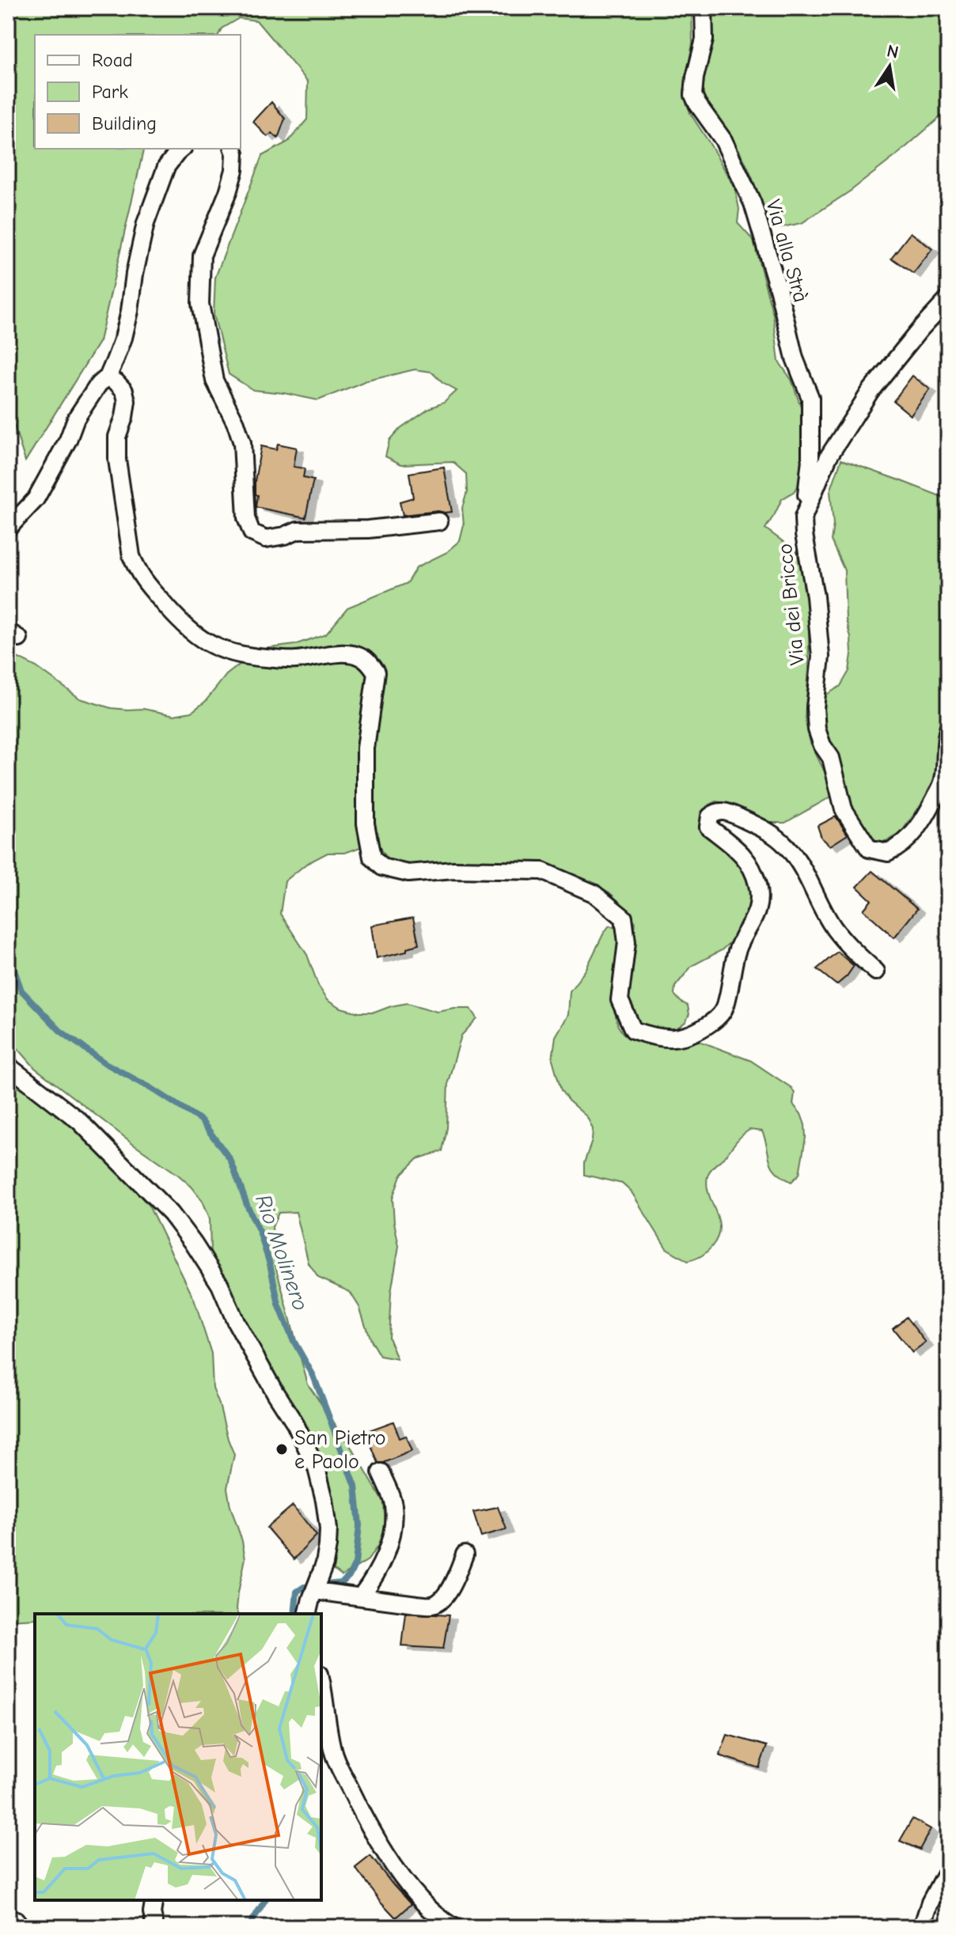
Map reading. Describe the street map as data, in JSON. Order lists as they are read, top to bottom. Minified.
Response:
{"streets":{"street":["Via alla Strà","Via dei Bricco"]},"crossings":[["Via alla Strà","Via dei Bricco"]],"water":["Rio Molinero"],"places":["San Pietro e Paolo"],"legend":["Road","Park","Building"],"north":"top"}
